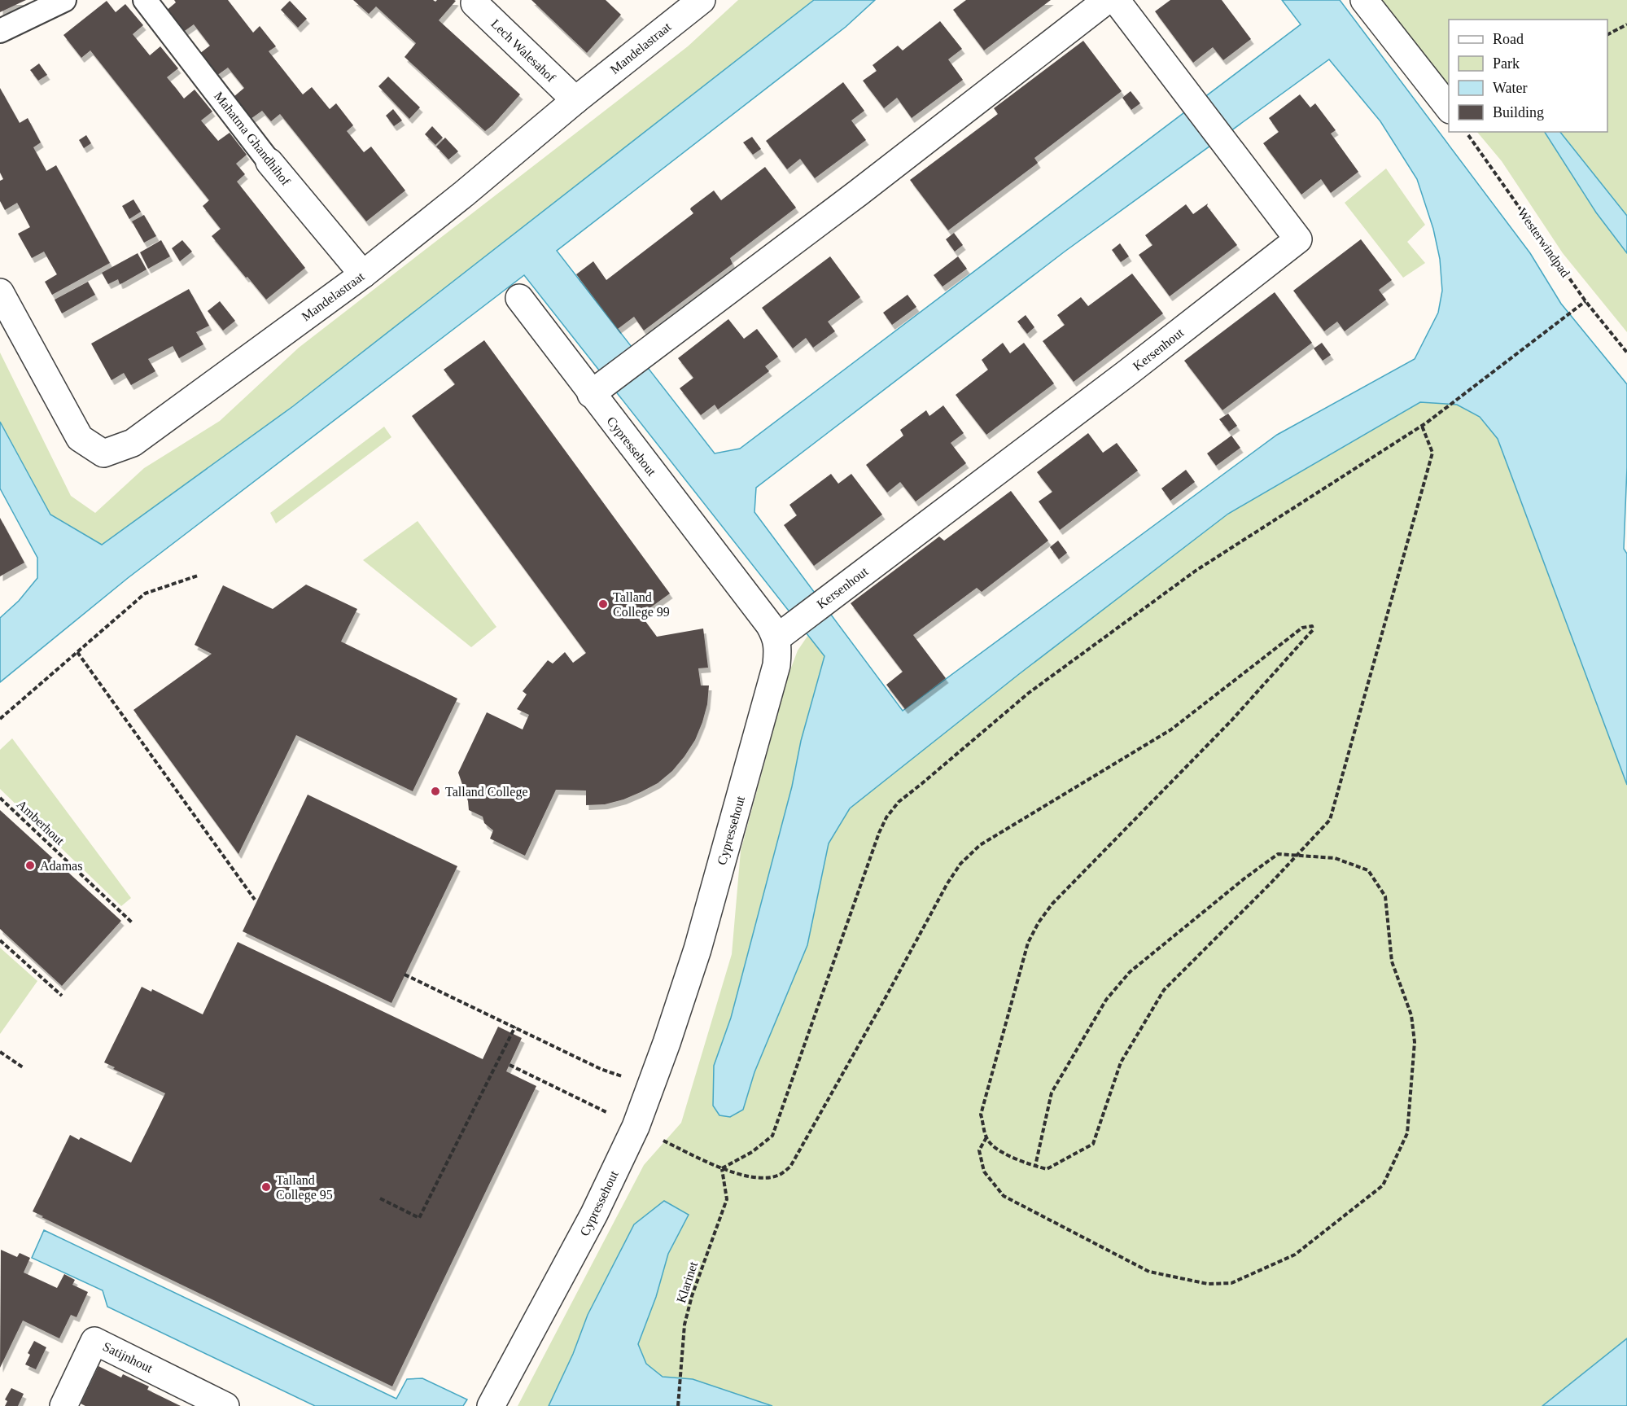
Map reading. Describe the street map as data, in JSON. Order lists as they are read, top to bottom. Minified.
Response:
{"streets":{"street":["Mandelastraat","Lech Walesahof","Mahatma Ghandhihof","Kersenhout","Cypressehout","Satijnhout"],"path":["Westerwindpad","Amberhout","Klarinet"]},"crossings":[["Mandelastraat","Lech Walesahof"],["Mandelastraat","Mahatma Ghandhihof"],["Kersenhout","Cypressehout"]],"places":["Talland College 99","Talland College","Adamas","Talland College 95"],"legend":["Road","Park","Water","Building"]}
